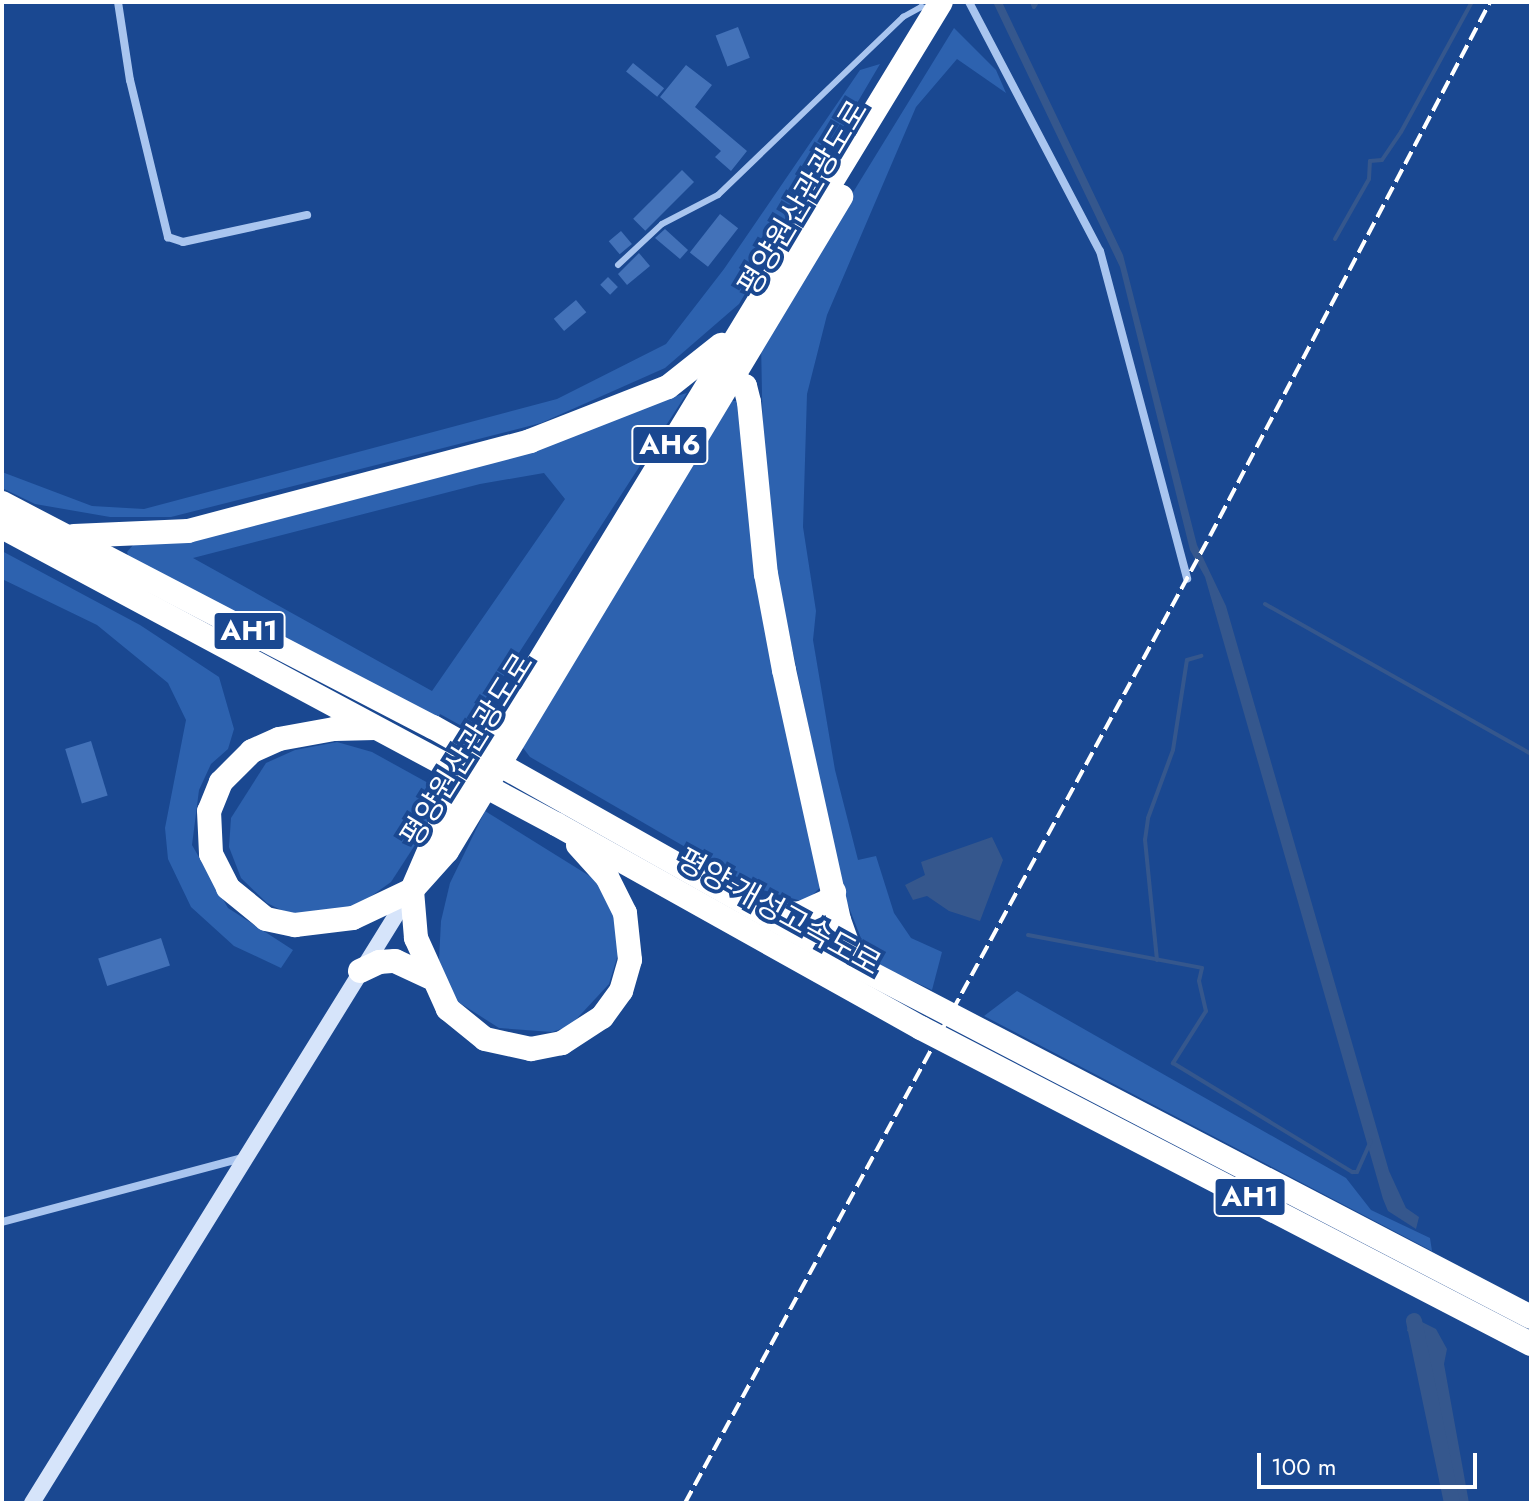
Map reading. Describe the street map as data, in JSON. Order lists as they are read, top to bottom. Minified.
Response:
{"streets":{"highway":["평양원산관광도로","AH6","AH1","평양-개성고속도로"]},"scale_bar":"100 m"}
